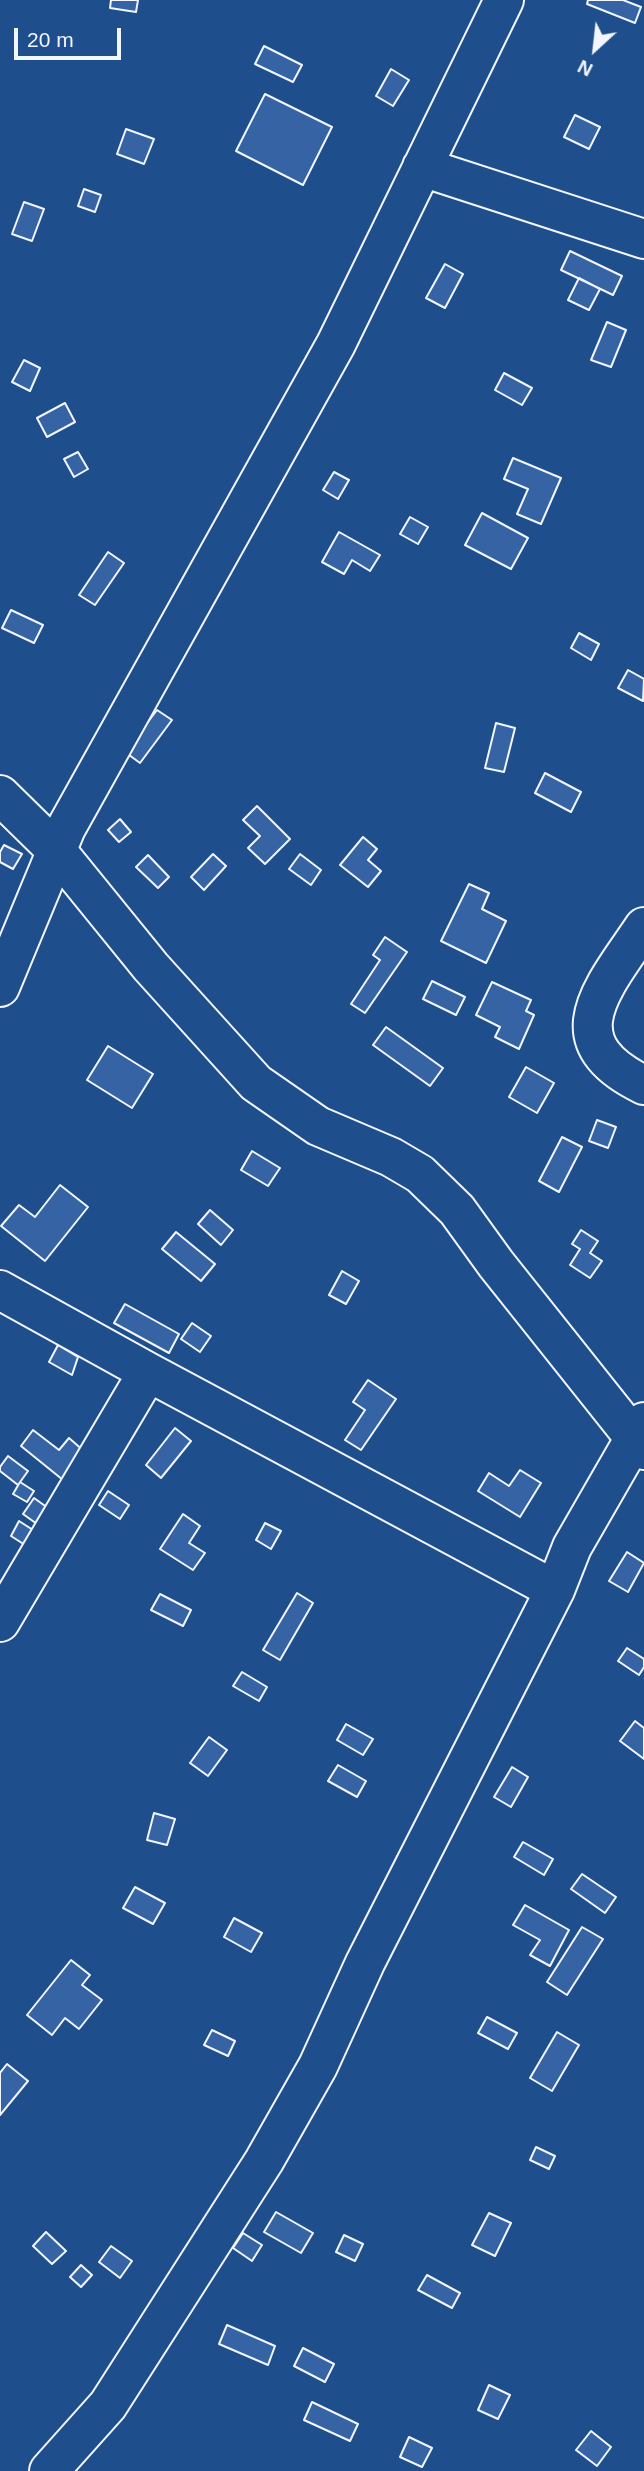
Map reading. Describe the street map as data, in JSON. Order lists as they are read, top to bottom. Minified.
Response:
{"scale_bar":"20 m","north":"bottom left"}
